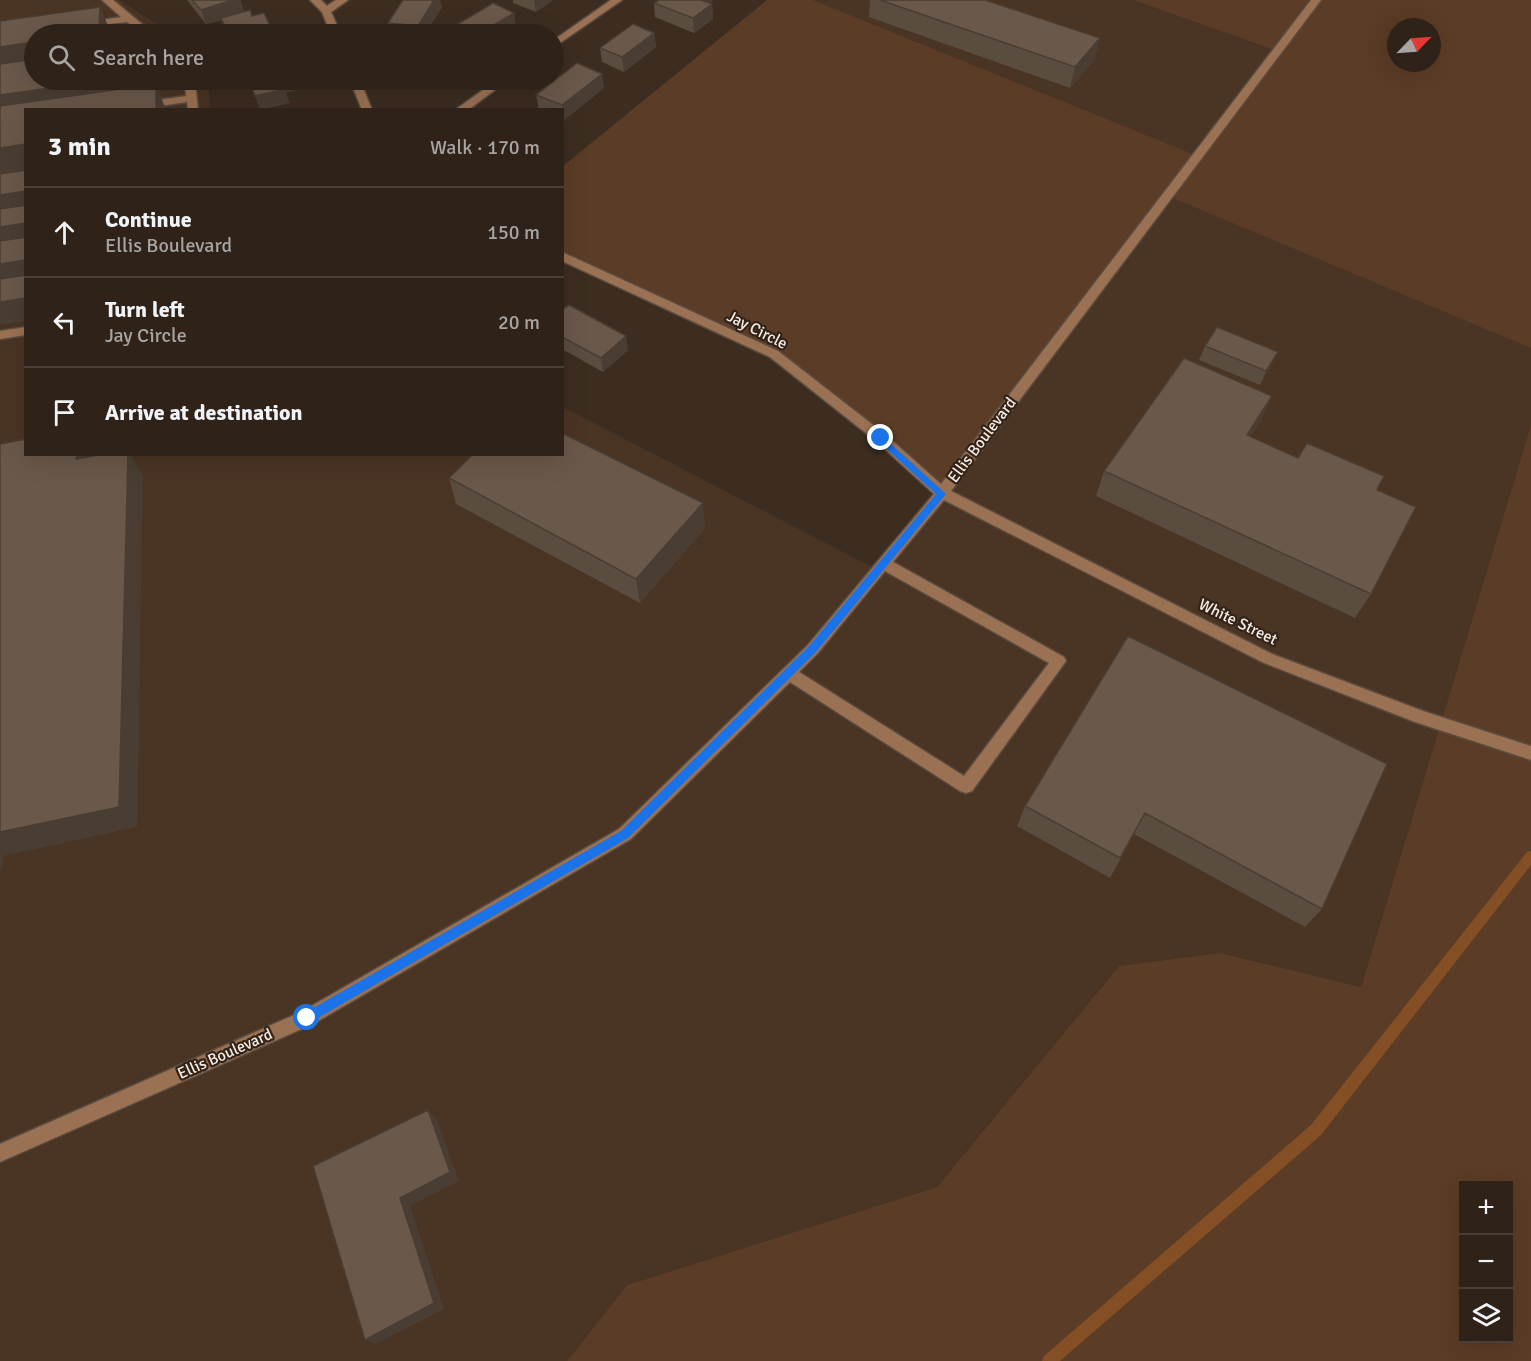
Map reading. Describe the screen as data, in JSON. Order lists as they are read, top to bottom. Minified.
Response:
{"streets":{"street":["Jay Circle","Ellis Boulevard","White Street"]},"crossings":[["Jay Circle","Ellis Boulevard"],["Jay Circle","White Street"],["Ellis Boulevard","White Street"]],"north":"top right","page":{"search":"Search here","heading":["3 min","Walk · 170 m"],"list":[["Continue","Ellis Boulevard","150 m"],["Turn left","Jay Circle","20 m"],"Arrive at destination"],"map_buttons":["+","−"]}}
